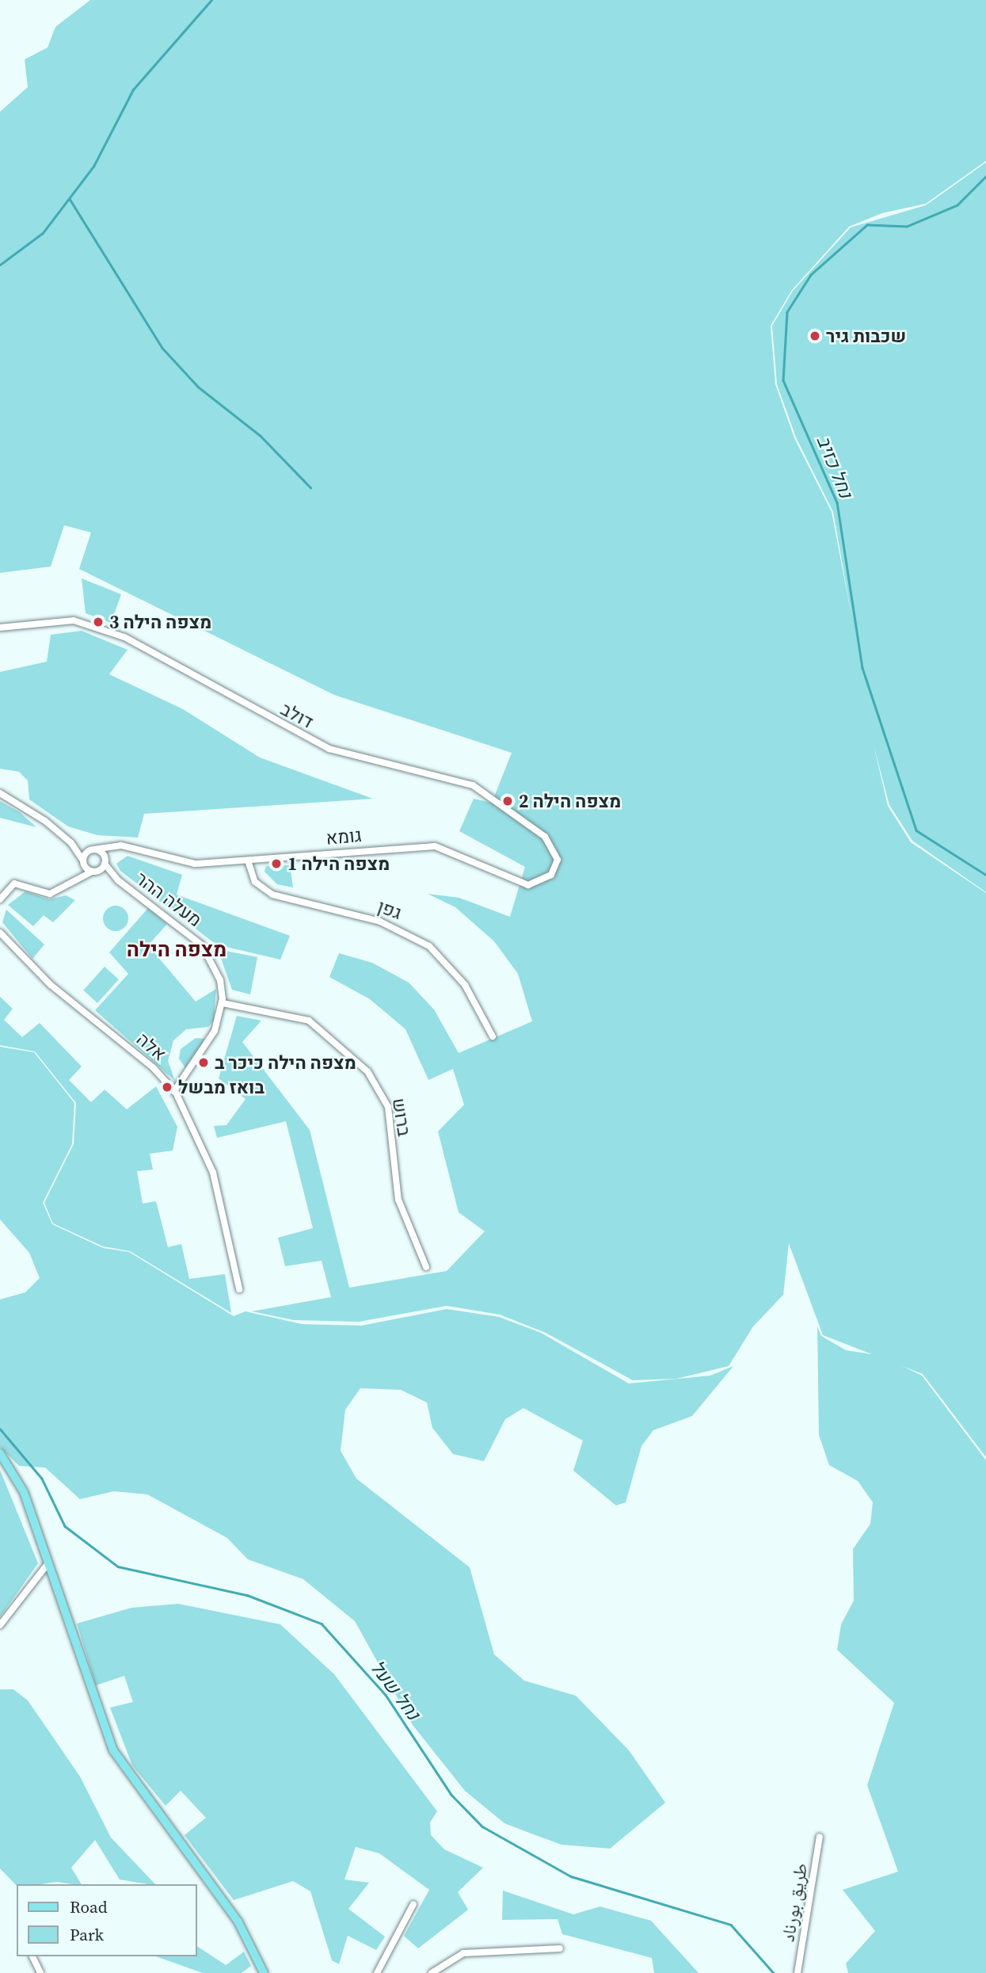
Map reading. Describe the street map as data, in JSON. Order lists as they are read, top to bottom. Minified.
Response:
{"streets":{"street":["דולב","גומא","מעלה ההר","גפן","אלה","ברוש","طريق بورناد"]},"crossings":[["דולב","גומא"],["גומא","גפן"],["מעלה ההר","אלה"],["מעלה ההר","ברוש"]],"districts":["מצפה הילה"],"water":["נחל כזיב","נחל שעל"],"places":["שכבות גיר","מצפה הילה 3","מצפה הילה 2","מצפה הילה 1","מצפה הילה כיכר ב","בואז מבשל"],"legend":["Road","Park"]}
